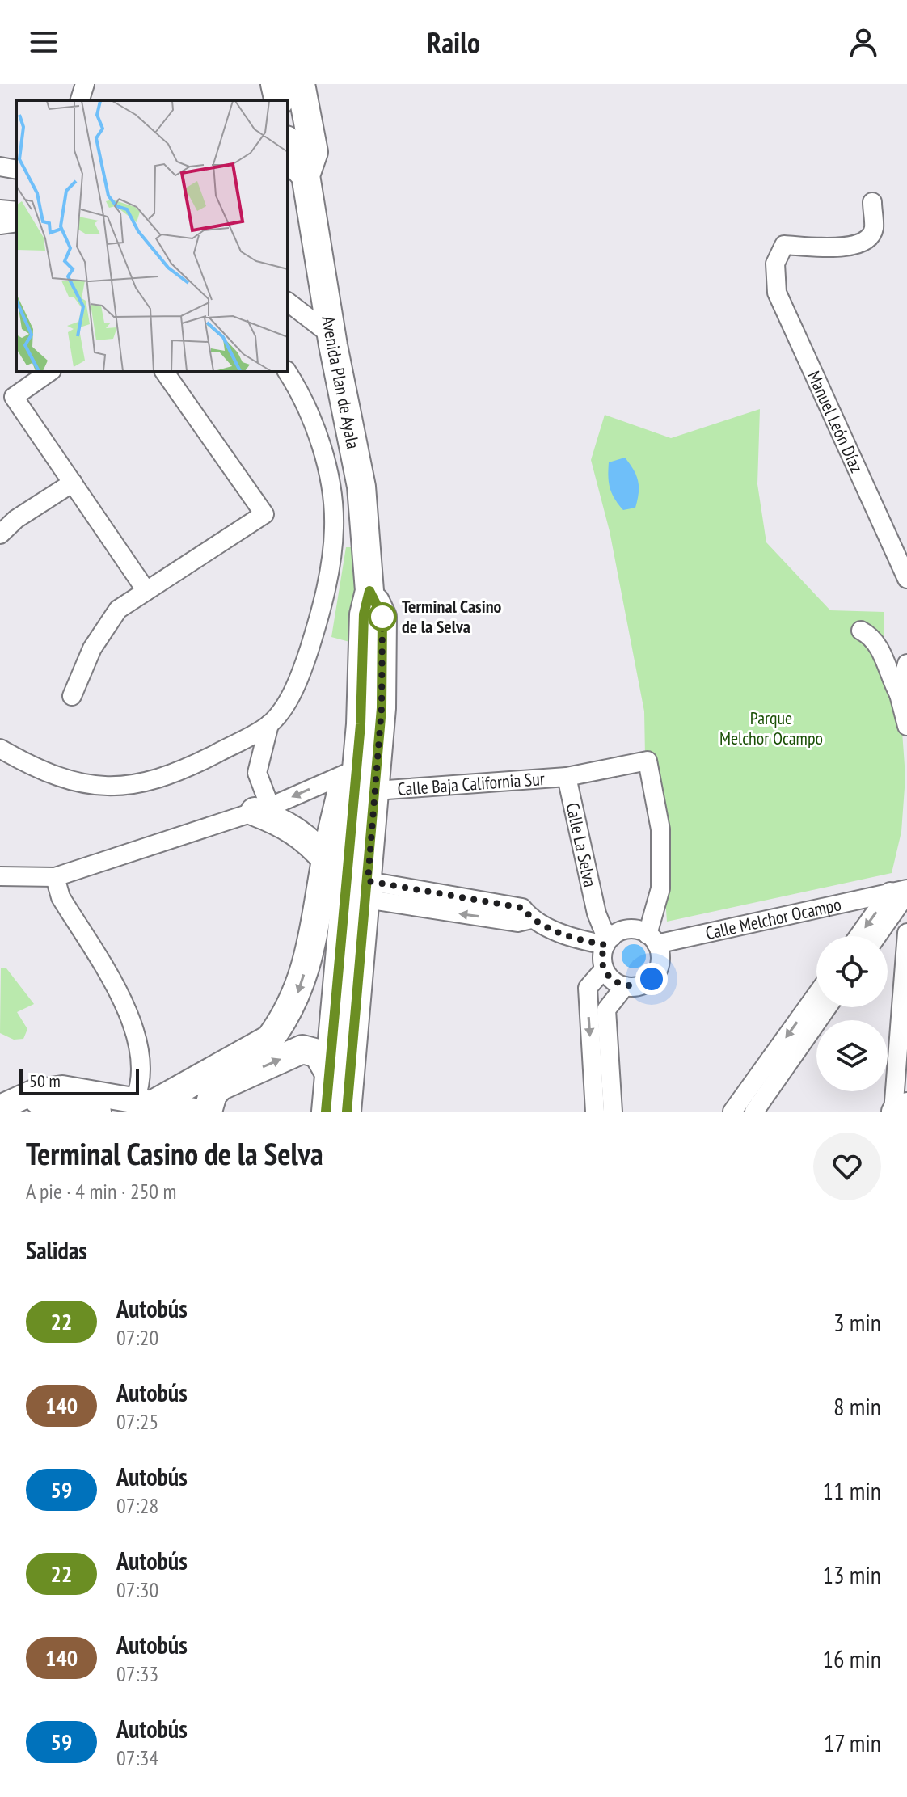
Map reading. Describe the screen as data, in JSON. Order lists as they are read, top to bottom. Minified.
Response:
{"streets":{"main road":["Avenida Plan de Ayala"],"street":["Manuel León Díaz","Calle Baja California Sur","Calle La Selva","Calle Melchor Ocampo"]},"crossings":[["Avenida Plan de Ayala","Calle Baja California Sur"],["Calle Baja California Sur","Calle La Selva"],["Calle Baja California Sur","Calle Melchor Ocampo"],["Calle La Selva","Calle Melchor Ocampo"]],"parks":["Parque Melchor Ocampo"],"places":["Terminal Casino de la Selva"],"lines":["bus line 22"],"scale_bar":"50 m","page":{"header":"Railo","scale":"50 m","heading":[["Terminal Casino de la Selva","A pie · 4 min · 250 m"],"Salidas"],"list":[{"mark":"22","name":"Autobús","note":"07:20","value":"3 min"},{"mark":"140","name":"Autobús","note":"07:25","value":"8 min"},{"mark":"59","name":"Autobús","note":"07:28","value":"11 min"},{"mark":"22","name":"Autobús","note":"07:30","value":"13 min"},{"mark":"140","name":"Autobús","note":"07:33","value":"16 min"},{"mark":"59","name":"Autobús","note":"07:34","value":"17 min"}]}}
